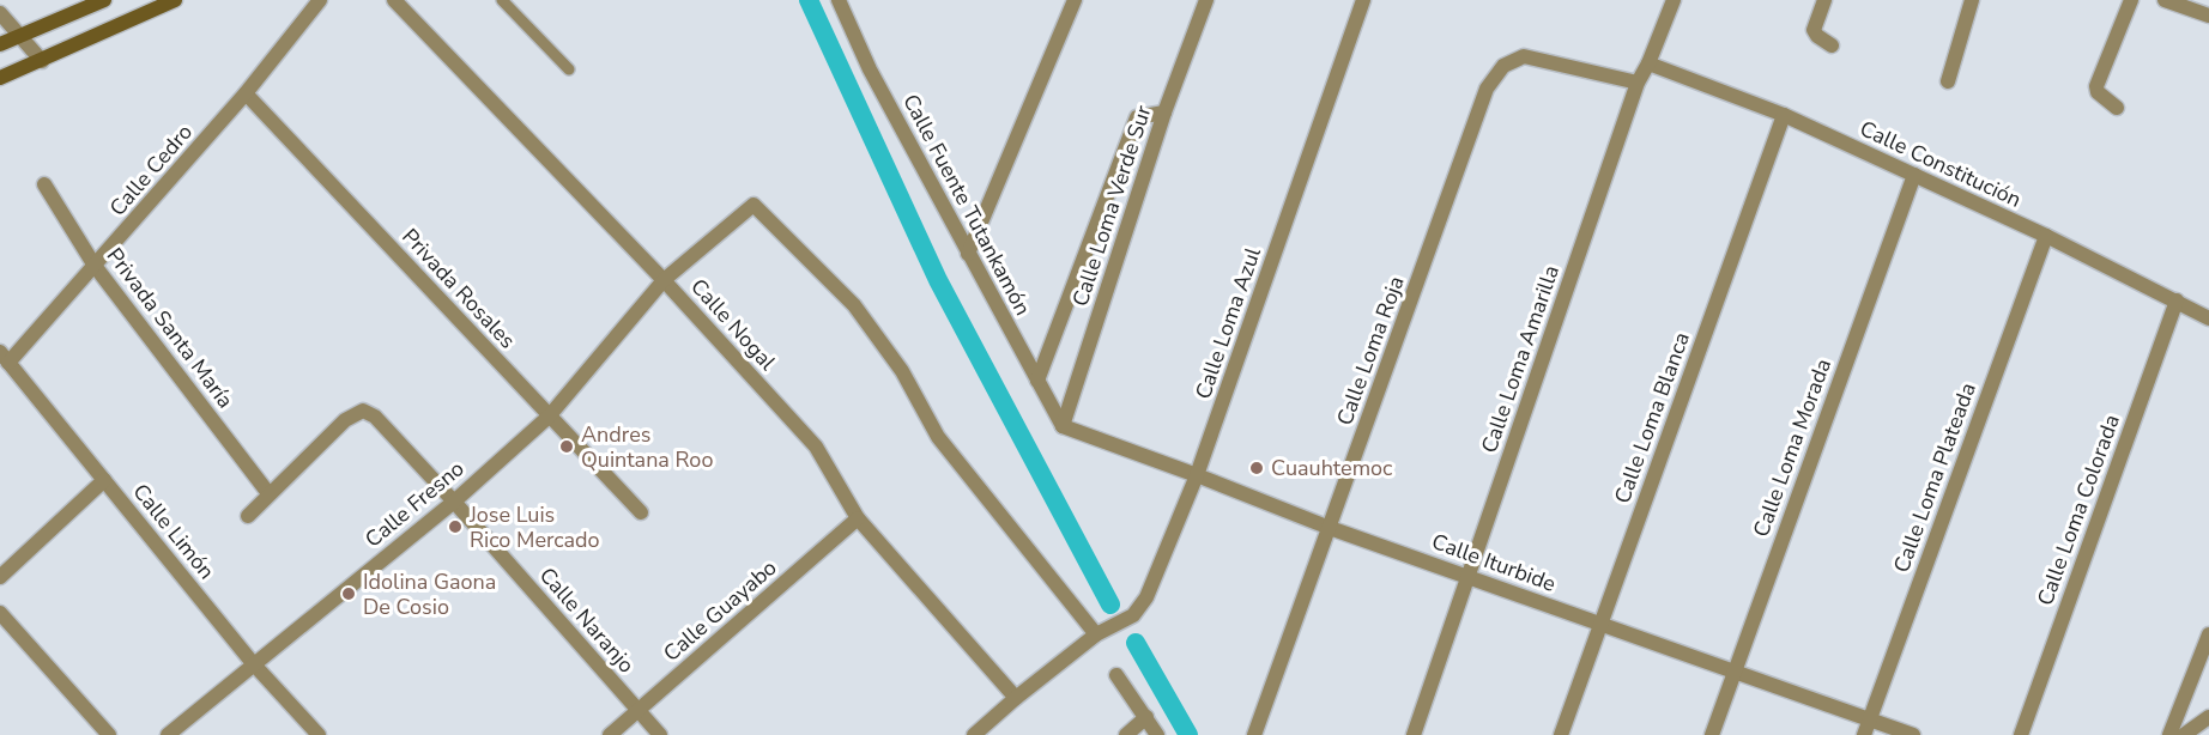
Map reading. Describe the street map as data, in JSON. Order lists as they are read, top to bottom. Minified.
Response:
{"streets":{"street":["Calle Constitución","Calle Cedro","Calle Fuente Tutankamón","Calle Loma Verde Sur","Privada Rosales","Calle Loma Azul","Calle Nogal","Privada Santa María","Calle Loma Roja","Calle Loma Amarilla","Calle Loma Blanca","Calle Loma Morada","Calle Loma Plateada","Calle Fresno","Calle Loma Colorada","Calle Limón","Calle Iturbide","Calle Guayabo","Calle Naranjo"]},"crossings":[["Calle Constitución","Calle Loma Amarilla"],["Calle Constitución","Calle Loma Blanca"],["Calle Constitución","Calle Loma Morada"],["Calle Constitución","Calle Loma Plateada"],["Calle Constitución","Calle Loma Colorada"],["Calle Cedro","Privada Rosales"],["Calle Cedro","Privada Santa María"],["Calle Cedro","Calle Limón"],["Calle Fuente Tutankamón","Calle Loma Verde Sur"],["Calle Fuente Tutankamón","Calle Iturbide"],["Calle Loma Verde Sur","Calle Iturbide"],["Privada Rosales","Calle Fresno"],["Calle Loma Azul","Calle Nogal"],["Calle Loma Azul","Calle Fresno"],["Calle Loma Azul","Calle Iturbide"],["Calle Nogal","Calle Fresno"],["Calle Nogal","Calle Guayabo"],["Privada Santa María","Calle Naranjo"],["Calle Loma Roja","Calle Loma Amarilla"],["Calle Loma Roja","Calle Iturbide"],["Calle Loma Amarilla","Calle Iturbide"],["Calle Loma Blanca","Calle Iturbide"],["Calle Loma Morada","Calle Iturbide"],["Calle Loma Plateada","Calle Iturbide"],["Calle Fresno","Calle Limón"],["Calle Fresno","Calle Naranjo"],["Calle Guayabo","Calle Naranjo"]],"places":["Andres Quintana Roo","Cuauhtemoc","Jose Luis Rico Mercado","Idolina Gaona De Cosio"]}
